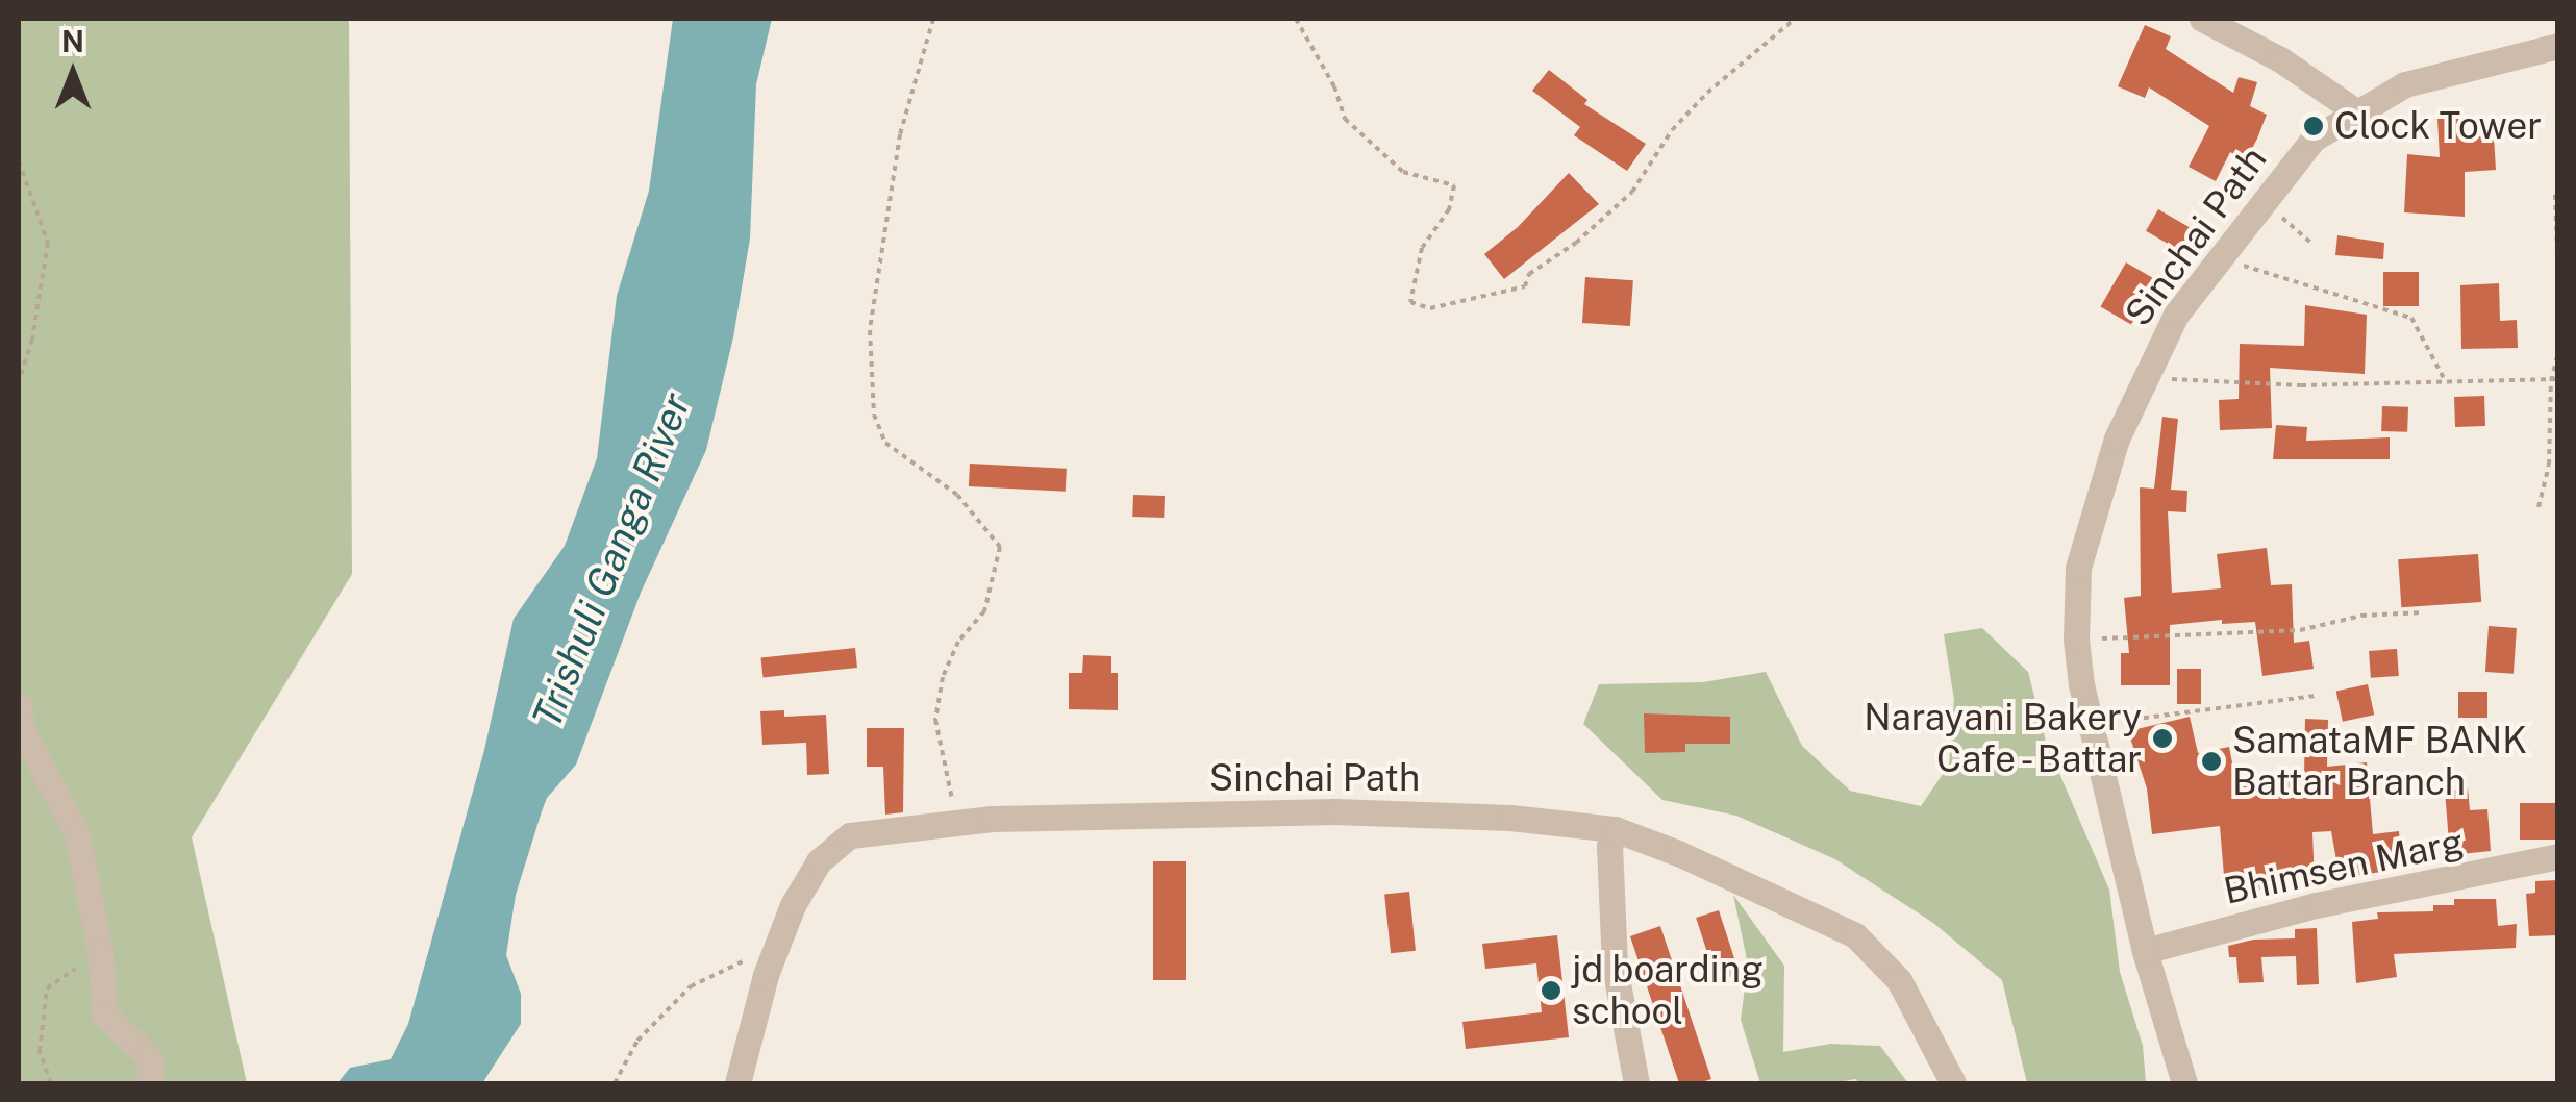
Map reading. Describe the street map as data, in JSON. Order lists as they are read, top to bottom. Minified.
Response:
{"streets":{"street":["Sinchai Path","Bhimsen Marg"]},"crossings":[["Sinchai Path","Bhimsen Marg"]],"water":["Trishuli Ganga River"],"places":["Clock Tower","Narayani Bakery Cafe - Battar","SamataMF BANK Battar Branch","jd boarding school"],"north":"top"}
